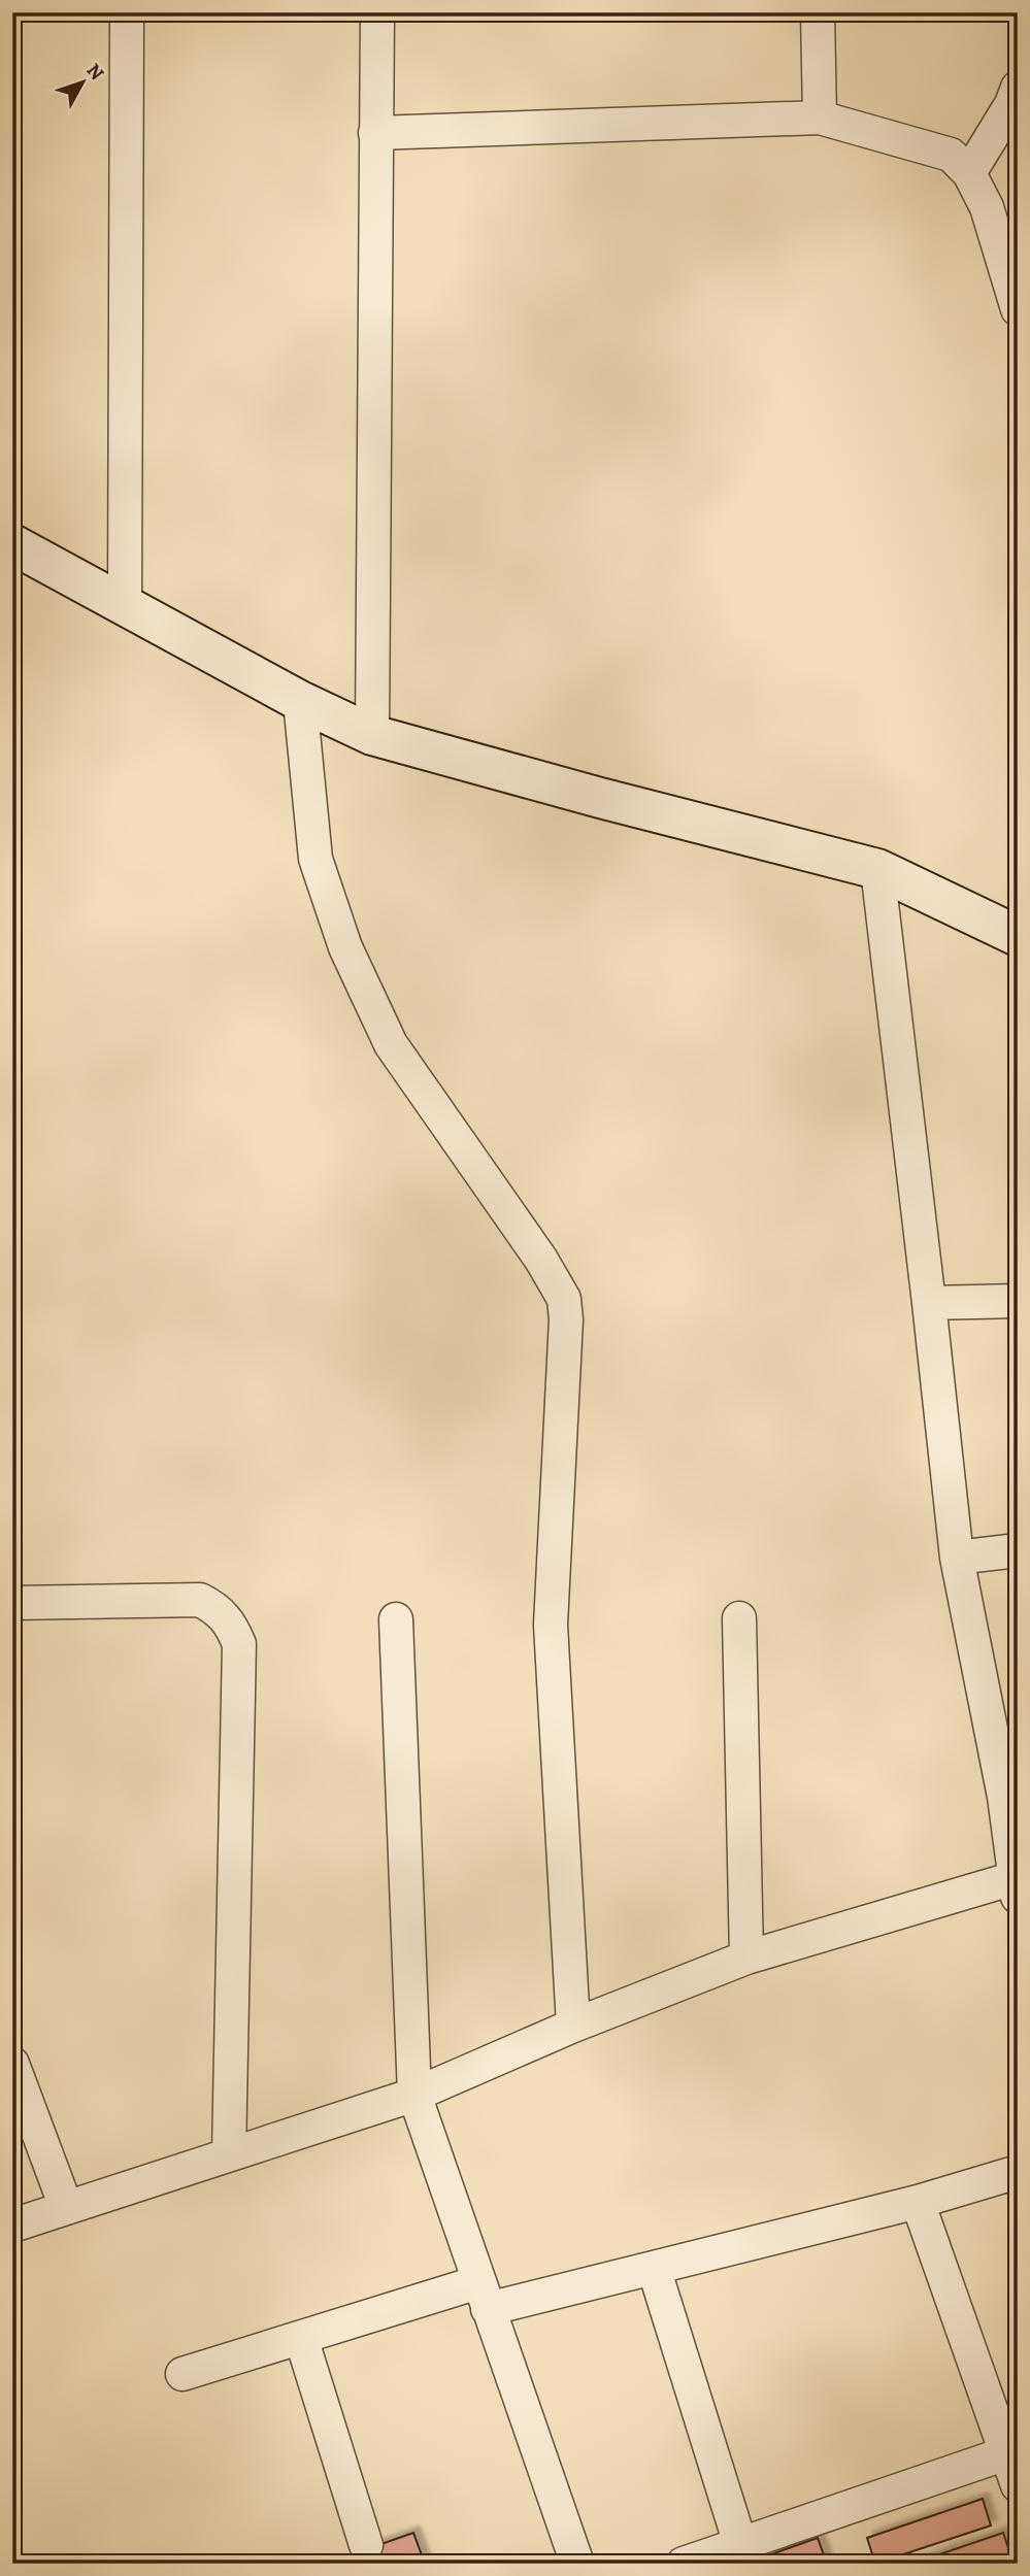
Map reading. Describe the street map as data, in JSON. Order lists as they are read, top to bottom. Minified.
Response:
{"north":"top right"}
